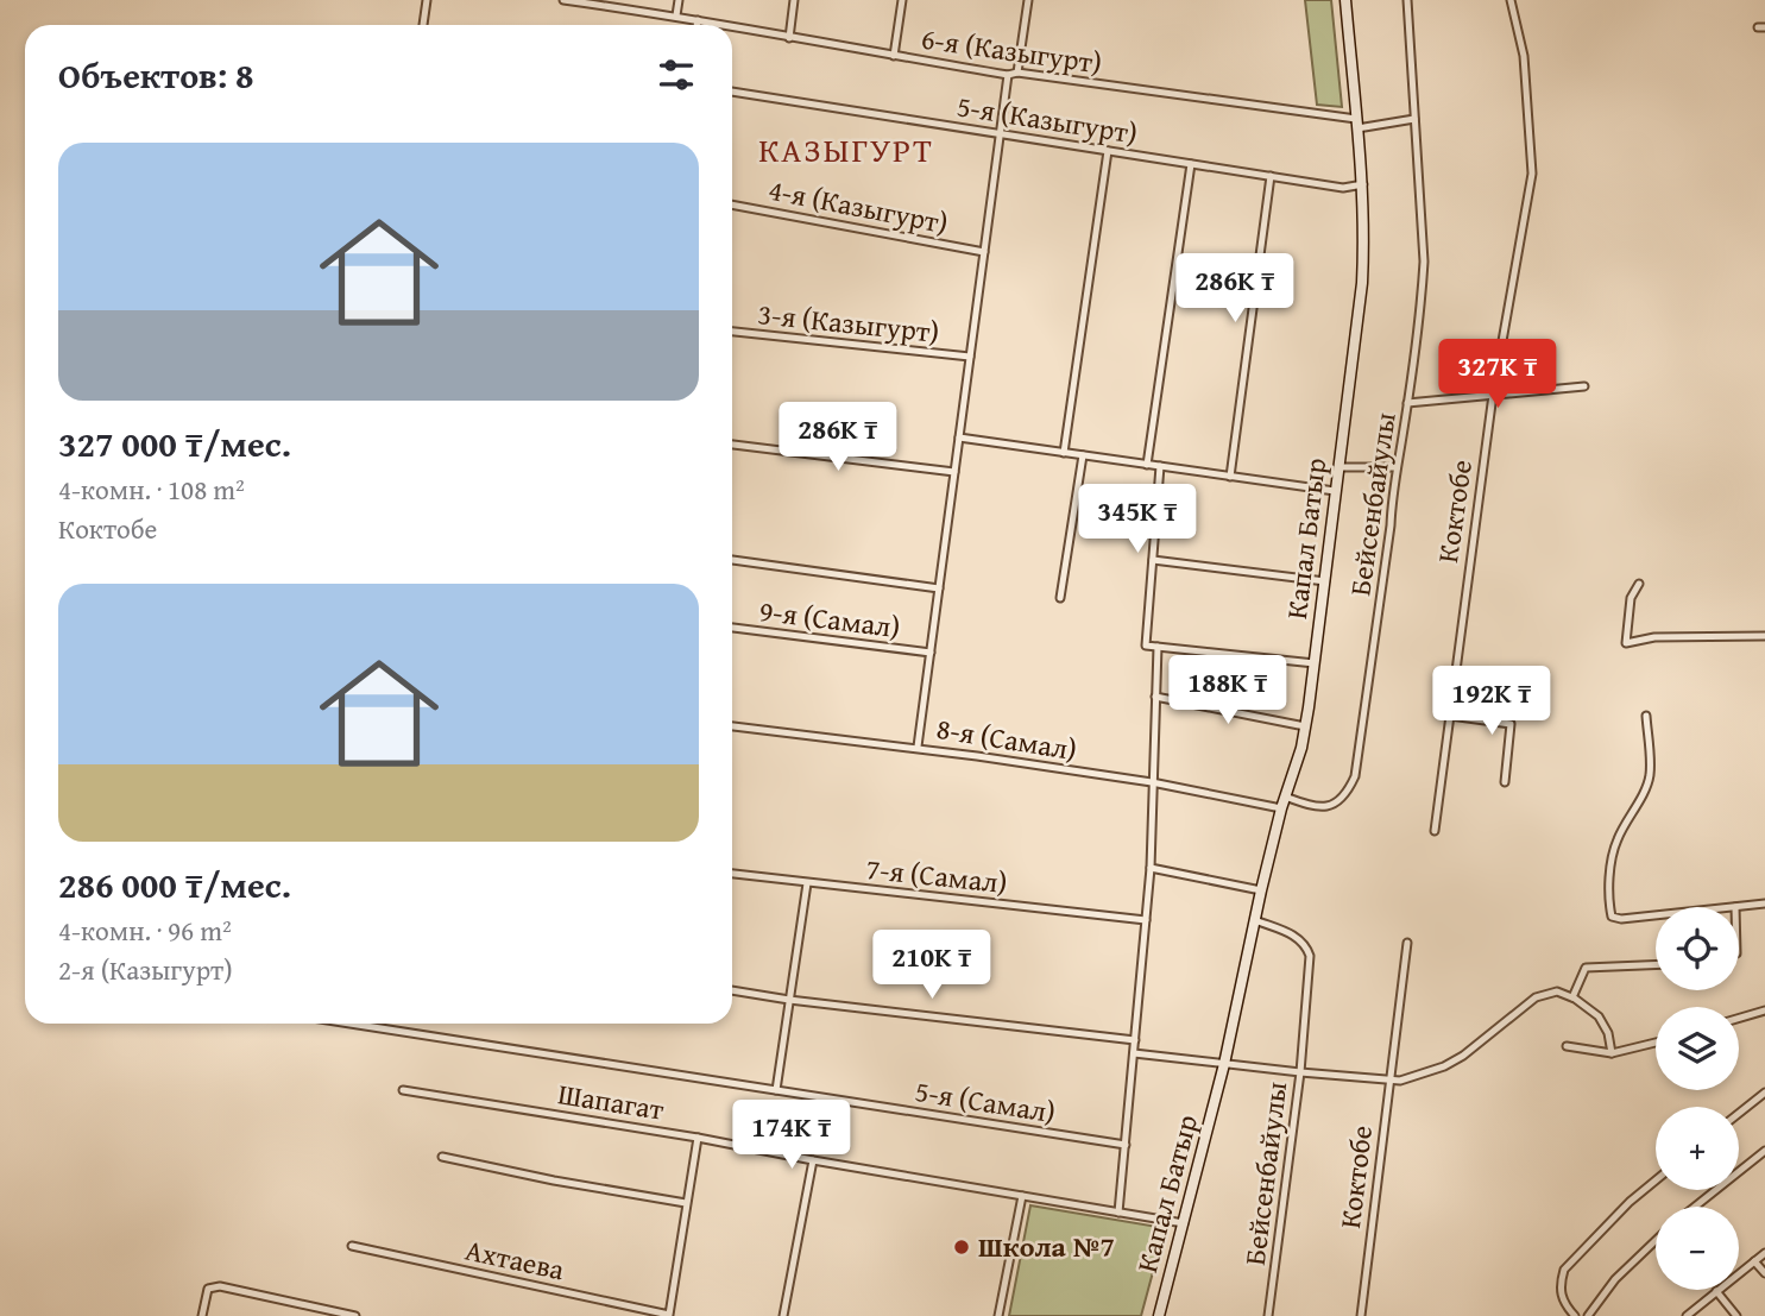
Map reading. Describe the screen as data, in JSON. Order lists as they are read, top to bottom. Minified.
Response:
{"streets":{"main road":["Капал Батыр"],"street":["6-я (Казыгурт)","5-я (Казыгурт)","4-я (Казыгурт)","3-я (Казыгурт)","Бейсенбайулы","Коктобе","9-я (Самал)","8-я (Самал)","7-я (Самал)","Шапагат","5-я (Самал)","Ахтаева"]},"crossings":[["6-я (Казыгурт)","Бейсенбайулы"],["6-я (Казыгурт)","Капал Батыр"],["5-я (Казыгурт)","Капал Батыр"],["Бейсенбайулы","Капал Батыр"],["Капал Батыр","8-я (Самал)"],["Капал Батыр","Шапагат"]],"districts":["КАЗЫГУРТ"],"places":["Школа №7"],"page":{"heading":"Объектов: 8","list":[{"name":"327 000 ₸/мес.","note":"4-комн. · 108 m² · Коктобе"},{"name":"286 000 ₸/мес.","note":"4-комн. · 96 m² · 2-я (Казыгурт)"}],"price":["286K ₸","327K ₸","286K ₸","345K ₸","188K ₸","192K ₸","210K ₸","174K ₸"],"map_buttons":["+","−"]}}
